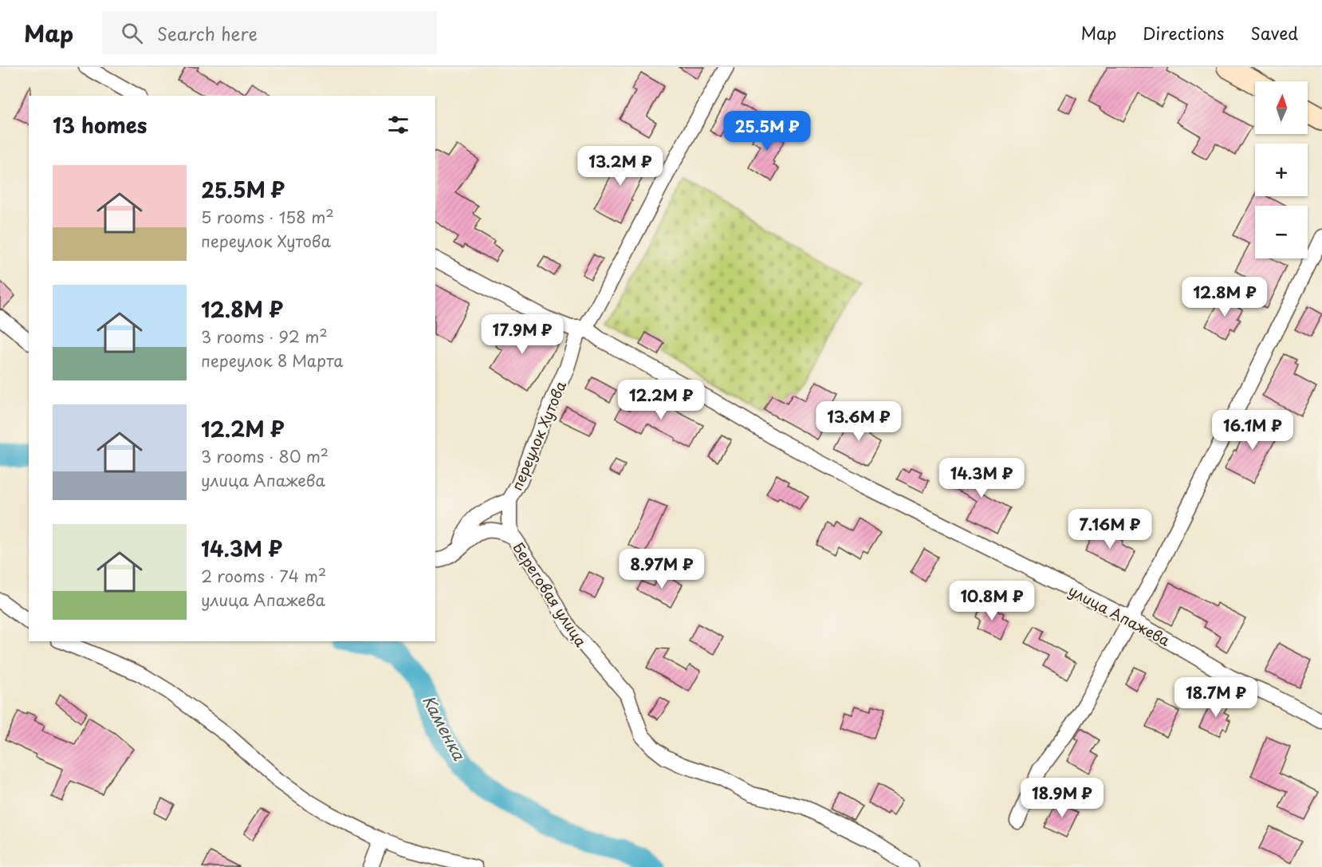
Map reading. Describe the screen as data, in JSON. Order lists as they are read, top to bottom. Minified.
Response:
{"streets":{"street":["переулок Хутова","Береговая улица","улица Апажева"]},"crossings":[["переулок Хутова","улица Апажева"]],"water":["Каменка"],"north":"top","page":{"header":"Map","search":"Search here","nav":["Map","Directions","Saved"],"map_buttons":["+","−"],"heading":"13 homes","price":["25.5M ₽","13.2M ₽","12.8M ₽","17.9M ₽","12.2M ₽","13.6M ₽","16.1M ₽","14.3M ₽","7.16M ₽","8.97M ₽","10.8M ₽","18.7M ₽","18.9M ₽"],"list":[{"name":"25.5M ₽","note":"5 rooms · 158 m² · переулок Хутова"},{"name":"12.8M ₽","note":"3 rooms · 92 m² · переулок 8 Марта"},{"name":"12.2M ₽","note":"3 rooms · 80 m² · улица Апажева"},{"name":"14.3M ₽","note":"2 rooms · 74 m² · улица Апажева"}]}}
